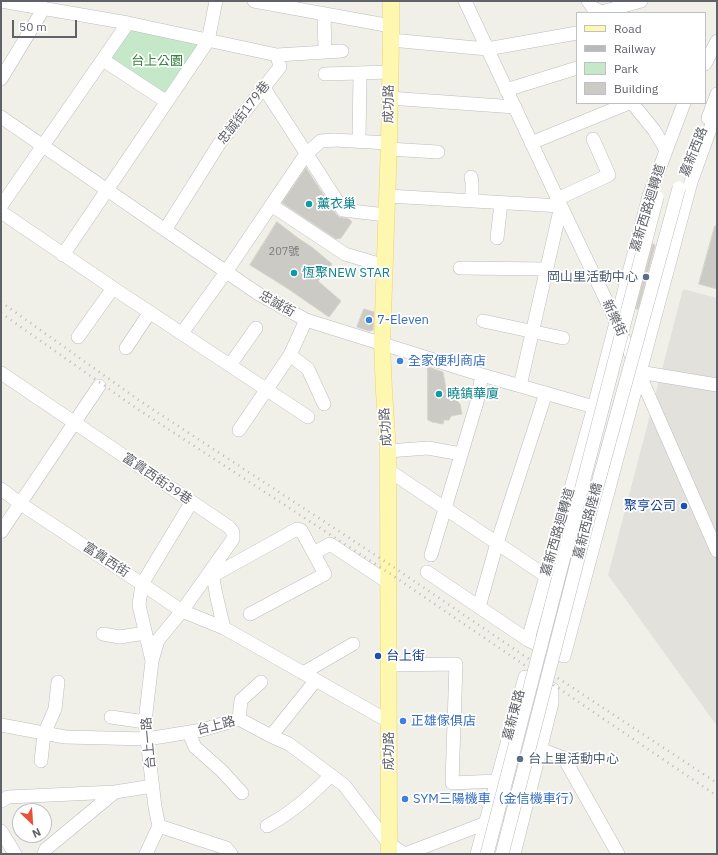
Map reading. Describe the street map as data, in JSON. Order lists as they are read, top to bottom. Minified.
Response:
{"streets":{"main road":["成功路"],"street":["忠誠街179巷","嘉新西路","嘉新西路迴轉道","忠誠街","新樂街","富貴西街39巷","嘉新西路陸橋","富貴西街","嘉新東路","台上路","台上一路"]},"crossings":[["成功路","忠誠街"],["成功路","富貴西街"],["成功路","台上路"],["忠誠街179巷","忠誠街"],["嘉新西路","嘉新西路陸橋"],["嘉新西路迴轉道","忠誠街"],["嘉新西路迴轉道","新樂街"],["富貴西街39巷","富貴西街"],["富貴西街","台上一路"],["台上路","台上一路"]],"parks":["台上公園"],"places":["薰衣巢","恆聚NEW STAR","岡山里活動中心","7-Eleven","全家便利商店","曉鎮華廈","聚亨公司","台上街","正雄傢俱店","台上里活動中心","SYM三陽機車（金信機車行）"],"house_numbers":["207號"],"legend":["Road","Railway","Park","Building"],"scale_bar":"50 m","north":"bottom right"}
